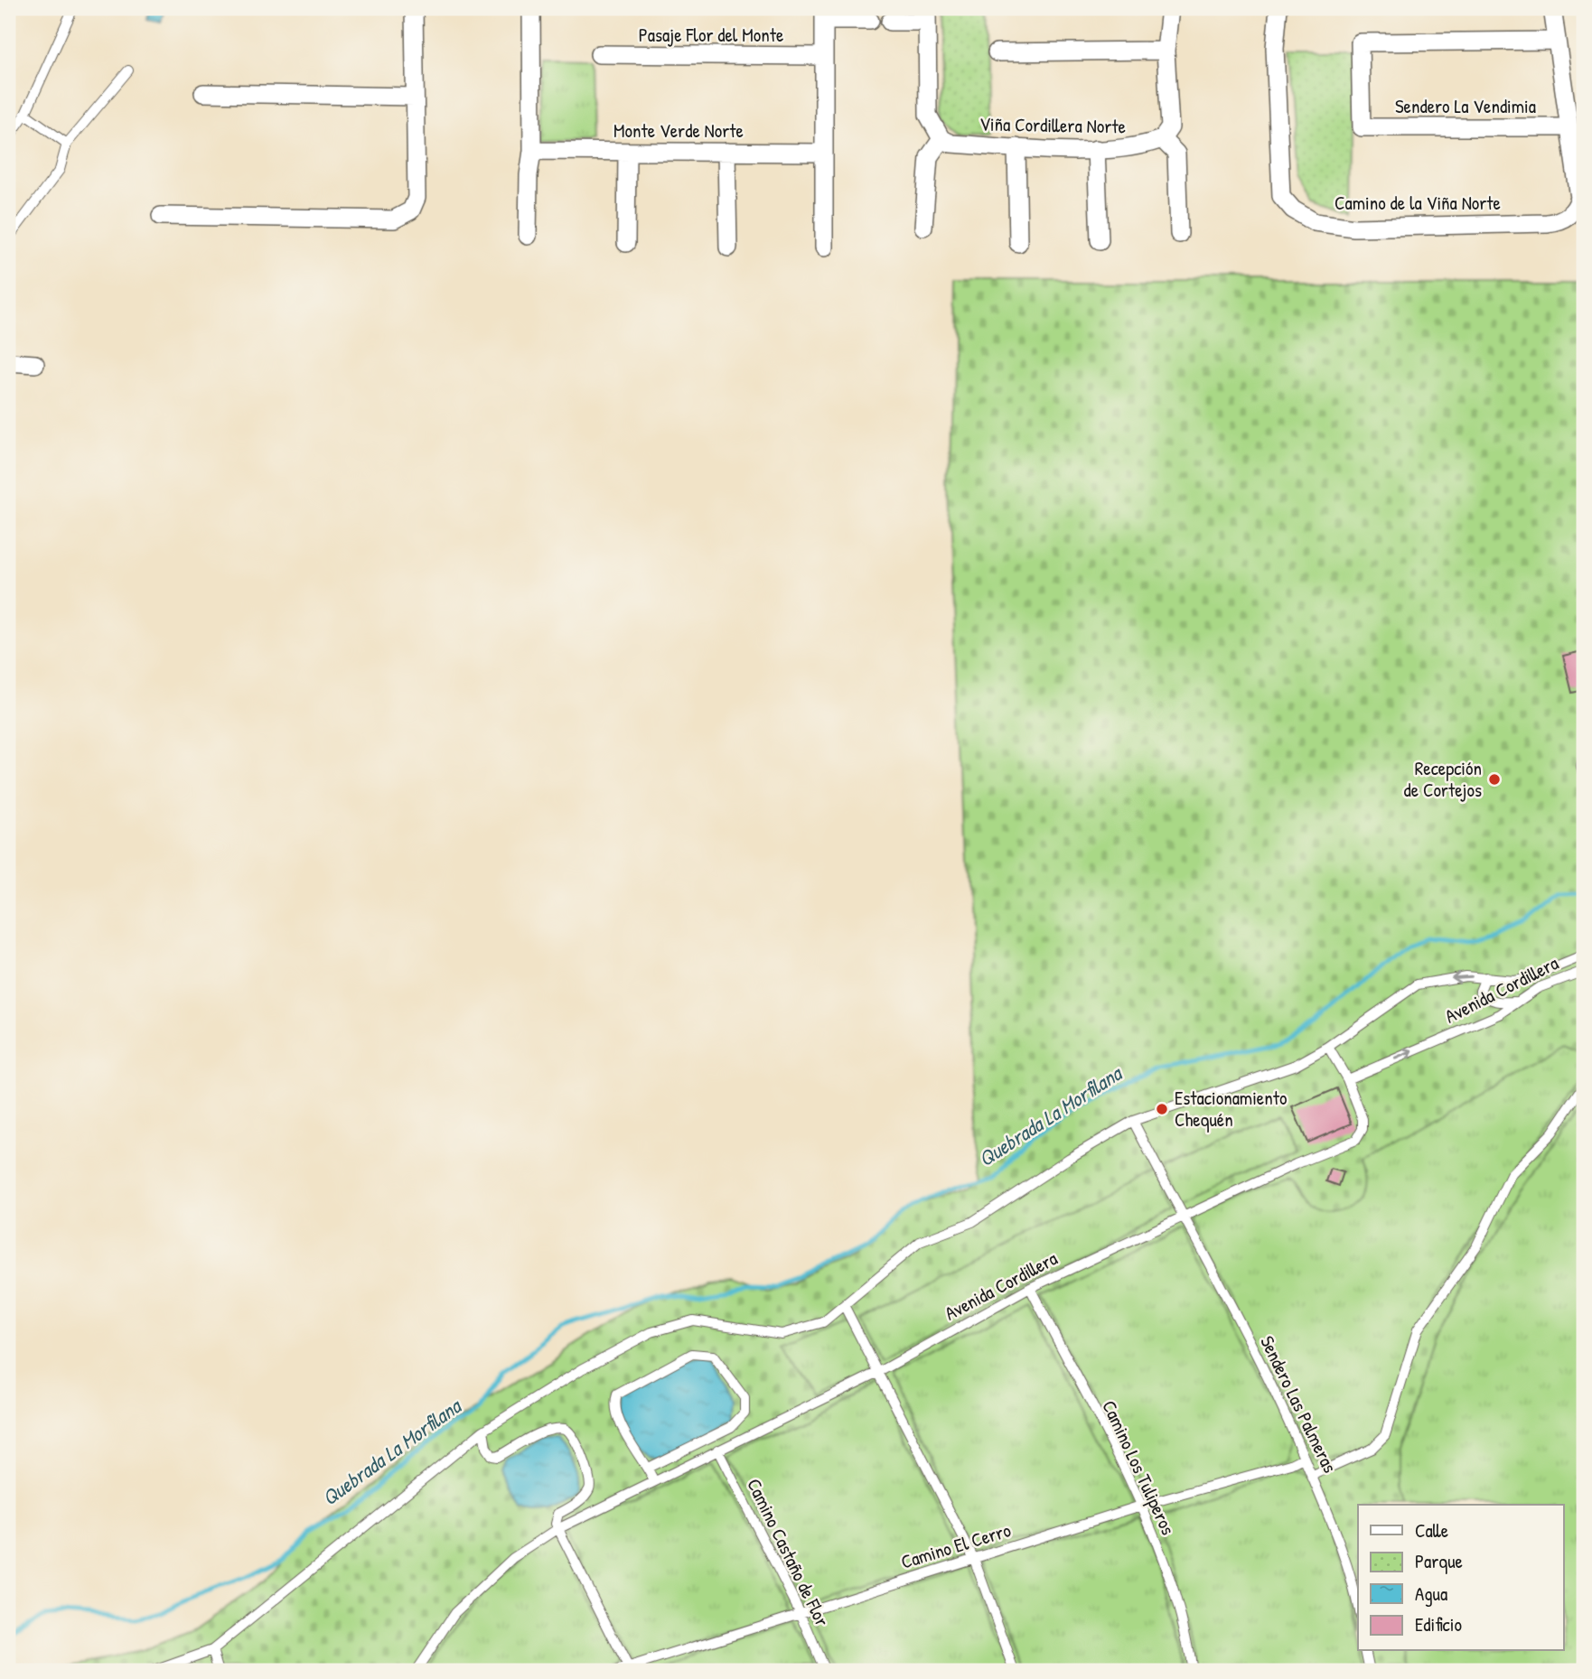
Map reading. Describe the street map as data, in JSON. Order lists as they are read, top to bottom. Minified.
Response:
{"streets":{"street":["Pasaje Flor del Monte","Sendero La Vendimia","Viña Cordillera Norte","Monte Verde Norte","Camino de la Viña Norte"],"lane":["Avenida Cordillera","Sendero Las Palmeras","Camino Los Tuliperos","Camino El Cerro","Camino Castaño de Flor"]},"crossings":[["Sendero La Vendimia","Camino de la Viña Norte"],["Avenida Cordillera","Sendero Las Palmeras"],["Avenida Cordillera","Camino Los Tuliperos"],["Avenida Cordillera","Camino Castaño de Flor"],["Sendero Las Palmeras","Camino El Cerro"],["Camino Los Tuliperos","Camino El Cerro"],["Camino El Cerro","Camino Castaño de Flor"]],"water":["Quebrada La Morfilana"],"places":["Recepción de Cortejos","Estacionamiento Chequén"],"legend":["Calle","Parque","Agua","Edificio"]}
